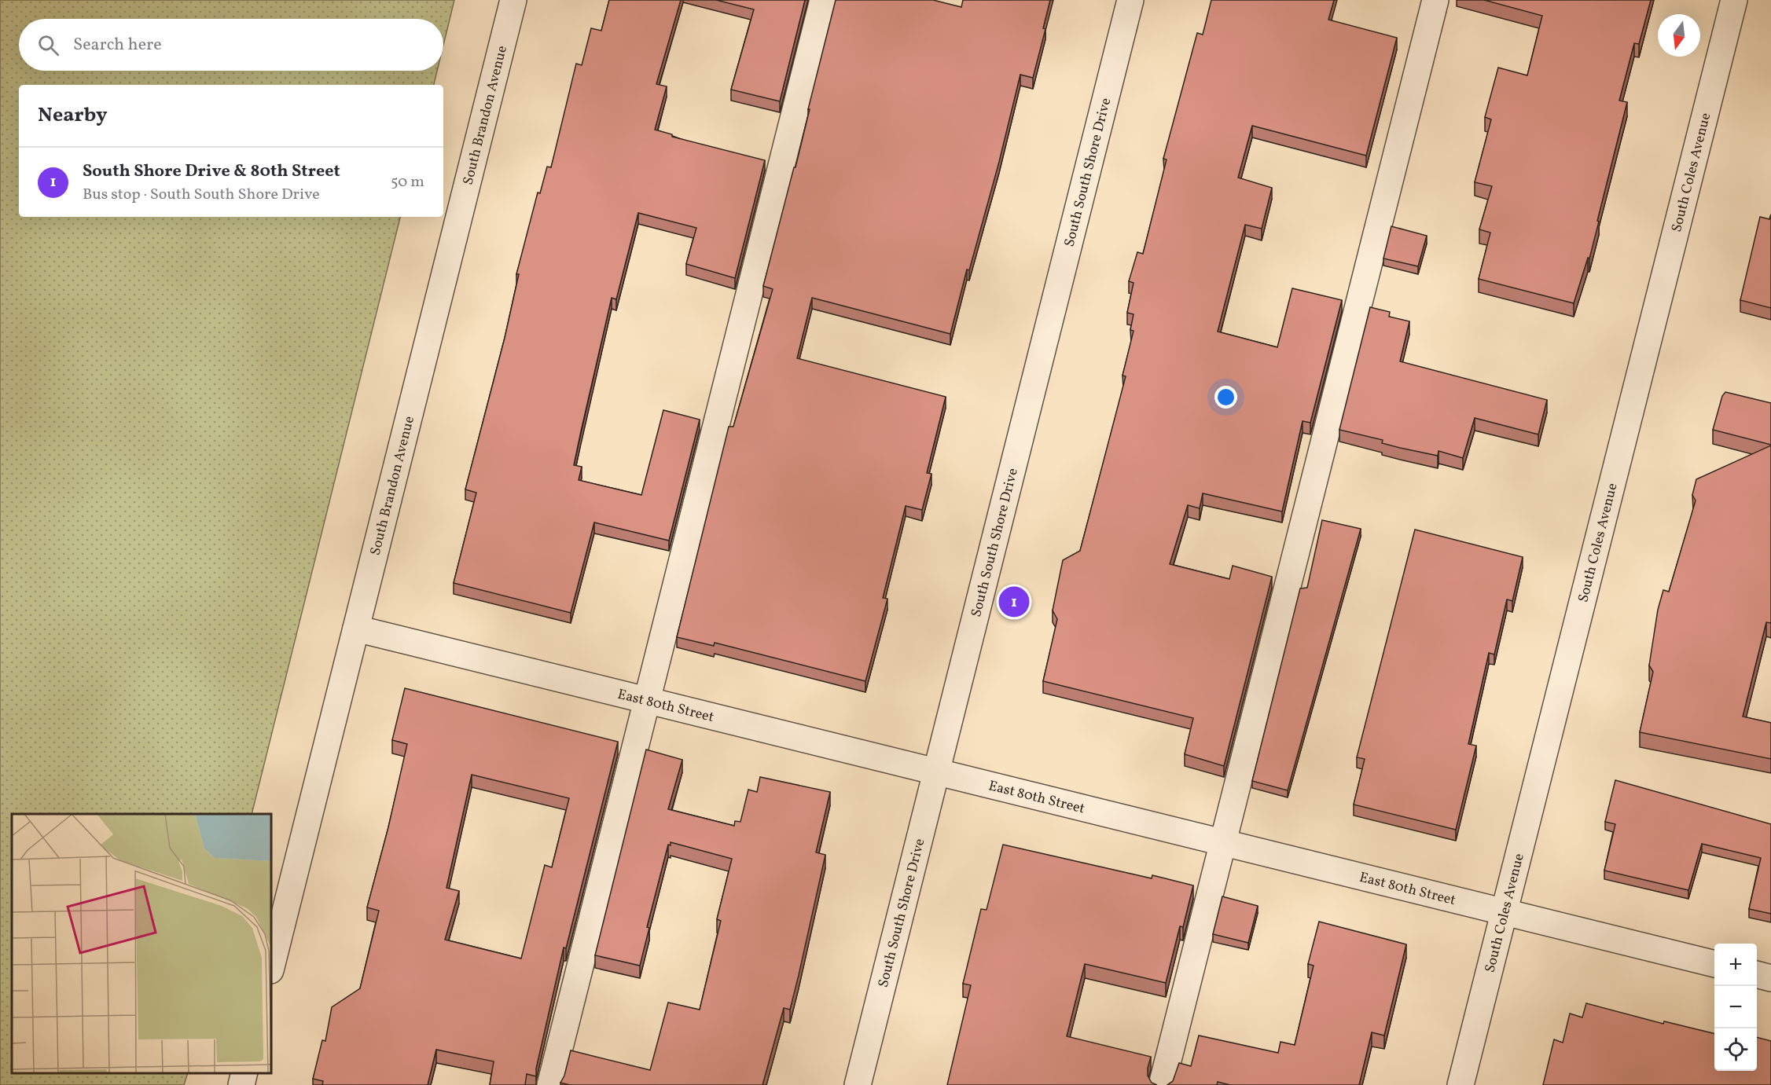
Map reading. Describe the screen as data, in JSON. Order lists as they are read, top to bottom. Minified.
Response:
{"streets":{"street":["South Brandon Avenue","South South Shore Drive","South Coles Avenue","East 80th Street"]},"crossings":[["South Brandon Avenue","East 80th Street"],["South South Shore Drive","East 80th Street"],["South Coles Avenue","East 80th Street"]],"north":"bottom","page":{"search":"Search here","heading":"Nearby","list":[{"mark":"1","name":"South Shore Drive & 80th Street","note":"Bus stop · South South Shore Drive","value":"50 m"}],"pins":"1","map_buttons":["+","−"]}}
